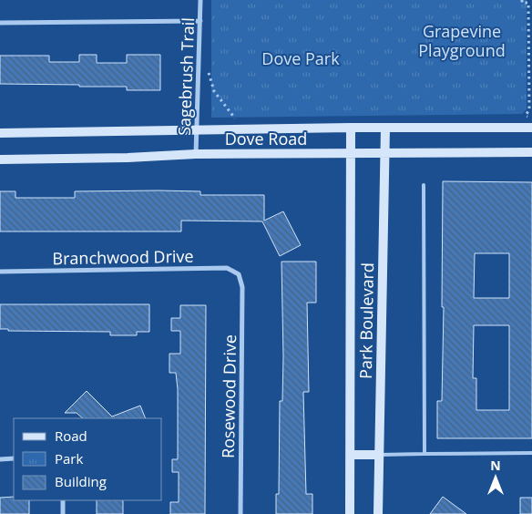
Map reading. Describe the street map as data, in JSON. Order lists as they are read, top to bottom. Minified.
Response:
{"streets":{"main road":["Dove Road","Park Boulevard"],"street":["Sagebrush Trail","Branchwood Drive","Rosewood Drive"]},"crossings":[["Sagebrush Trail","Dove Road"],["Dove Road","Park Boulevard"],["Branchwood Drive","Rosewood Drive"]],"parks":["Grapevine Playground","Dove Park"],"legend":["Road","Park","Building"],"north":"top"}
